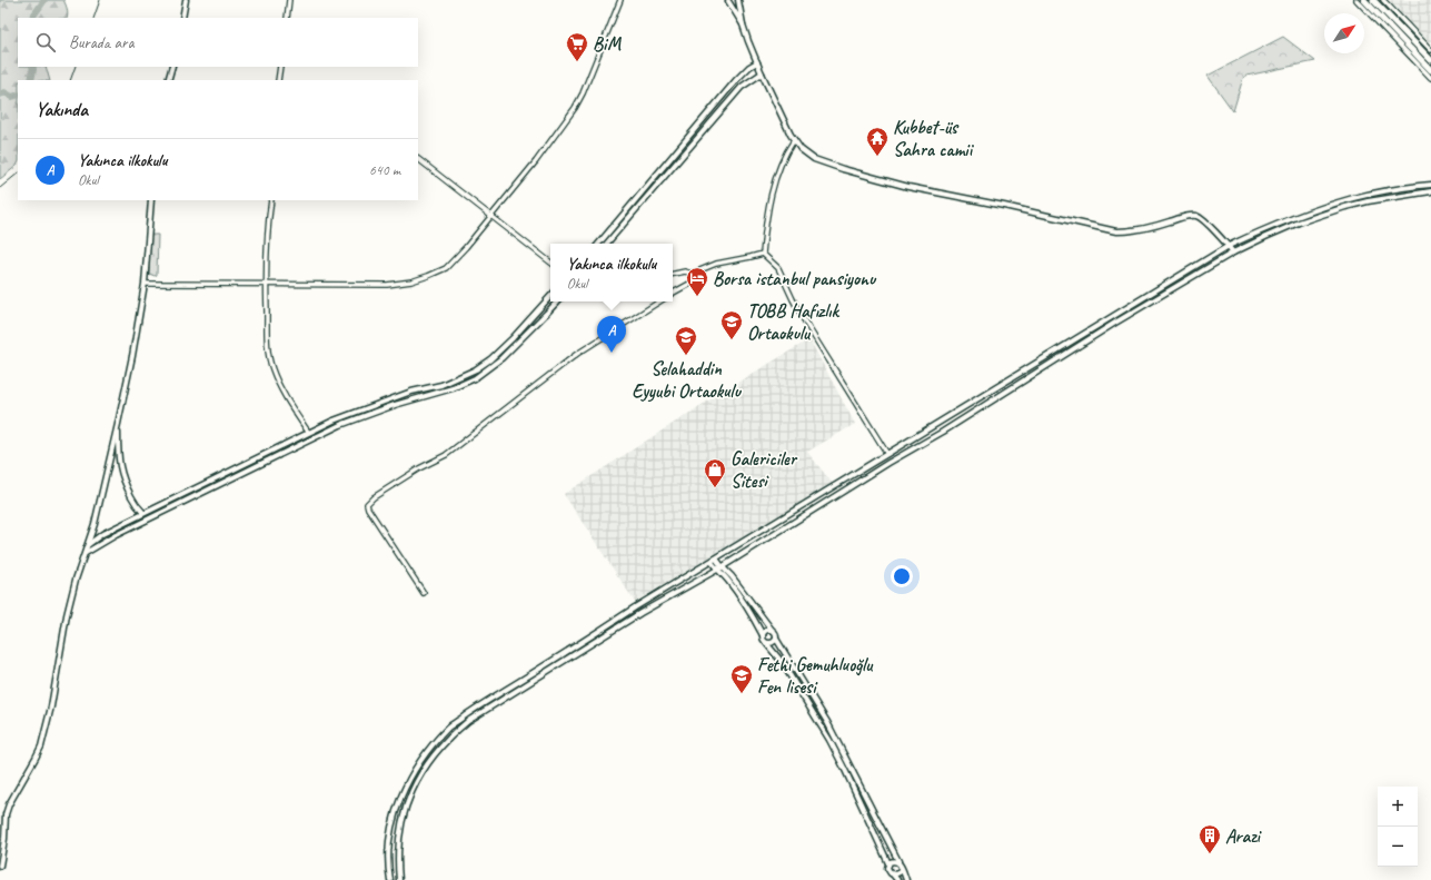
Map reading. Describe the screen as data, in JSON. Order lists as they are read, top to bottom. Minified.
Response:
{"places":{"supermarket":["BiM"],"temple":["Kubbet-üs Sahra camii"],"hotel":["Borsa istanbul pansiyonu"],"school or university":["TOBB Hafızlık Ortaokulu","Selahaddin Eyyubi Ortaokulu","Fethi Gemuhluoğlu Fen lisesi"],"shop":["Galericiler Sitesi"],"building":["Arazi"]},"north":"top right","page":{"search":"Burada ara","heading":"Yakında","list":[{"mark":"A","name":"Yakınca ilkokulu","note":"Okul","value":"640 m"}],"popup":["Yakınca ilkokulu","Okul"],"pins":"A","map_buttons":["+","−"]}}
